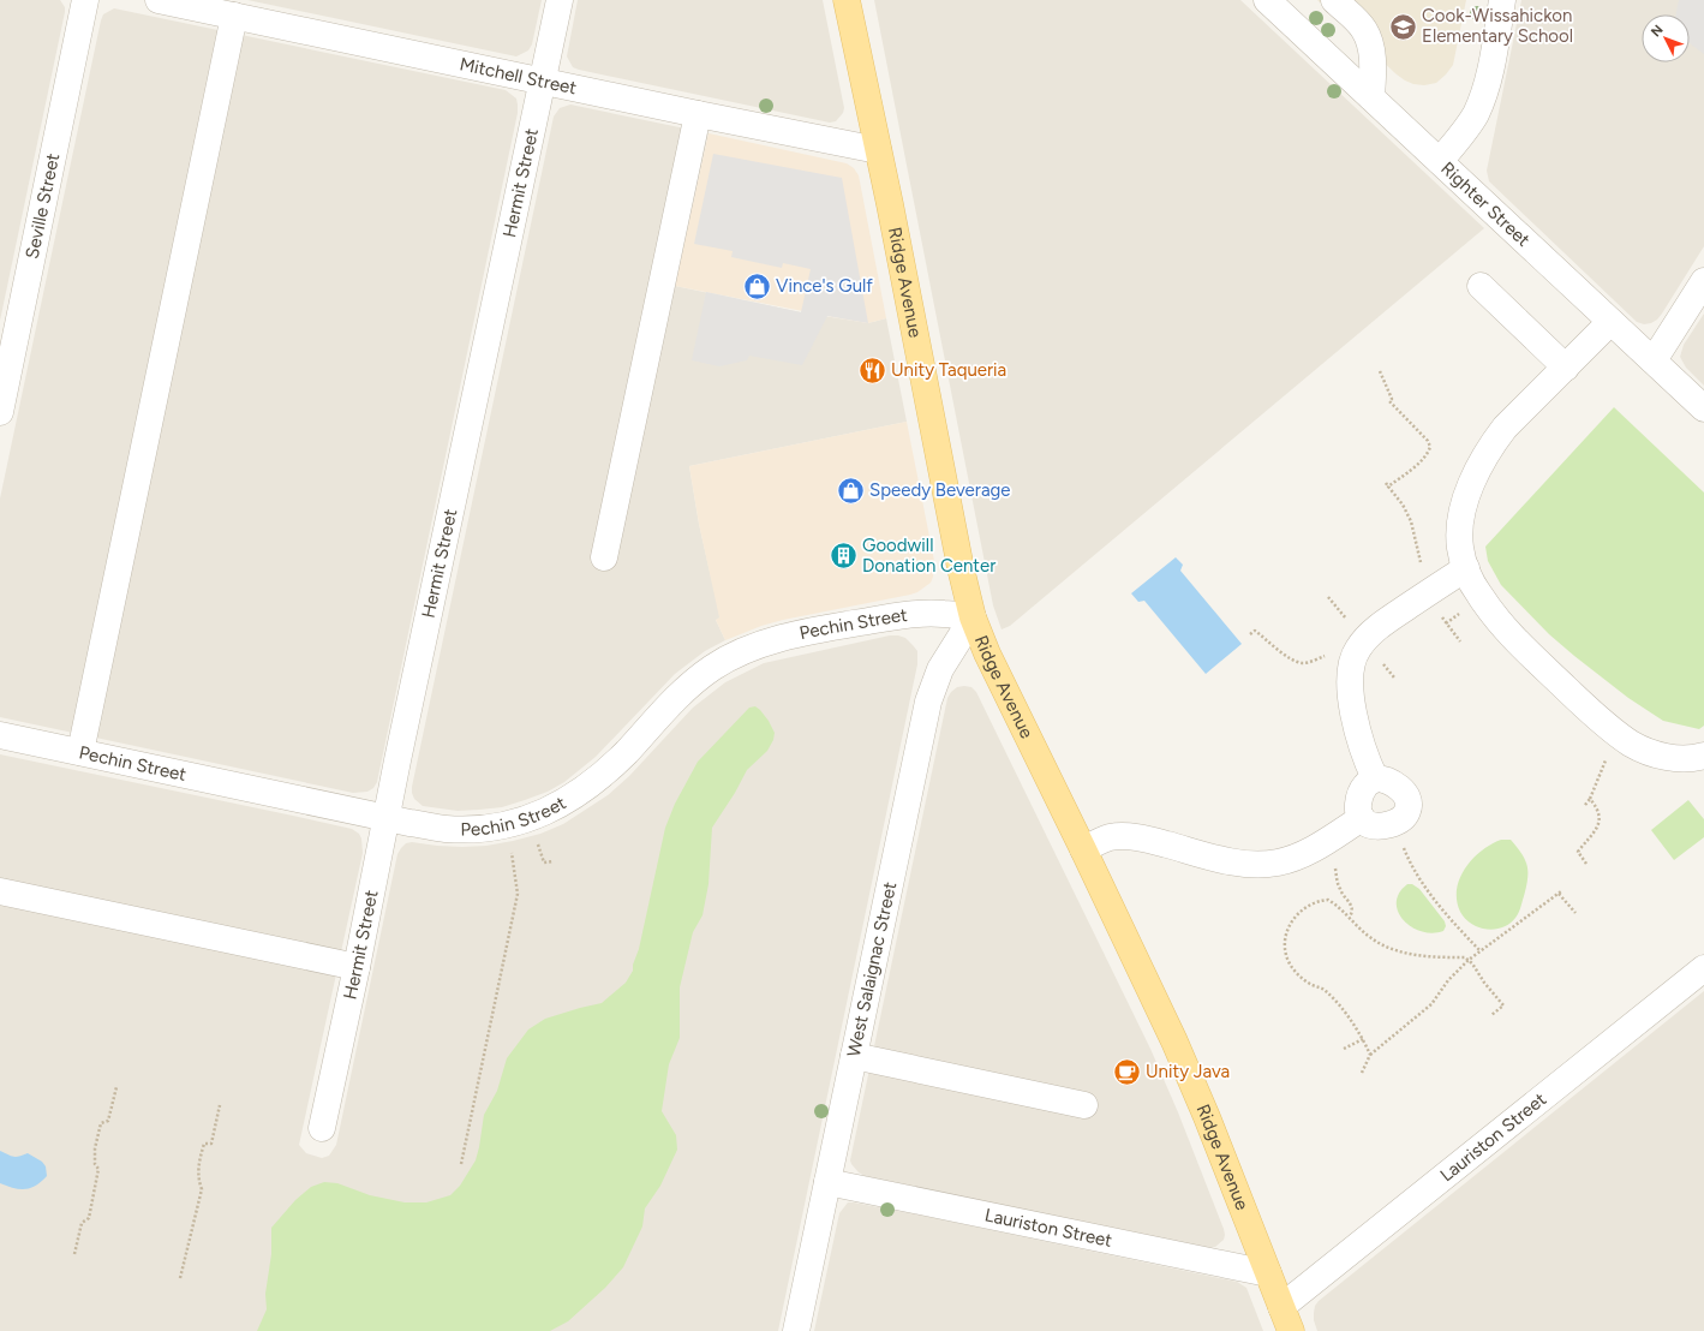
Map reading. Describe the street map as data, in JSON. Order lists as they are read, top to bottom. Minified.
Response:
{"streets":{"main road":["Ridge Avenue"],"street":["Mitchell Street","Hermit Street","Righter Street","Seville Street","Pechin Street","West Salaignac Street","Lauriston Street"]},"crossings":[["Mitchell Street","Hermit Street"],["Mitchell Street","Ridge Avenue"],["Hermit Street","Pechin Street"],["Ridge Avenue","Pechin Street"],["Ridge Avenue","West Salaignac Street"],["Ridge Avenue","Lauriston Street"],["Pechin Street","West Salaignac Street"],["West Salaignac Street","Lauriston Street"]],"places":{"school or university":["Cook-Wissahickon Elementary School"],"shop":["Vince's Gulf","Speedy Beverage"],"restaurant":["Unity Taqueria"],"building":["Goodwill Donation Center"],"cafe":["Unity Java"]},"north":"top left"}
